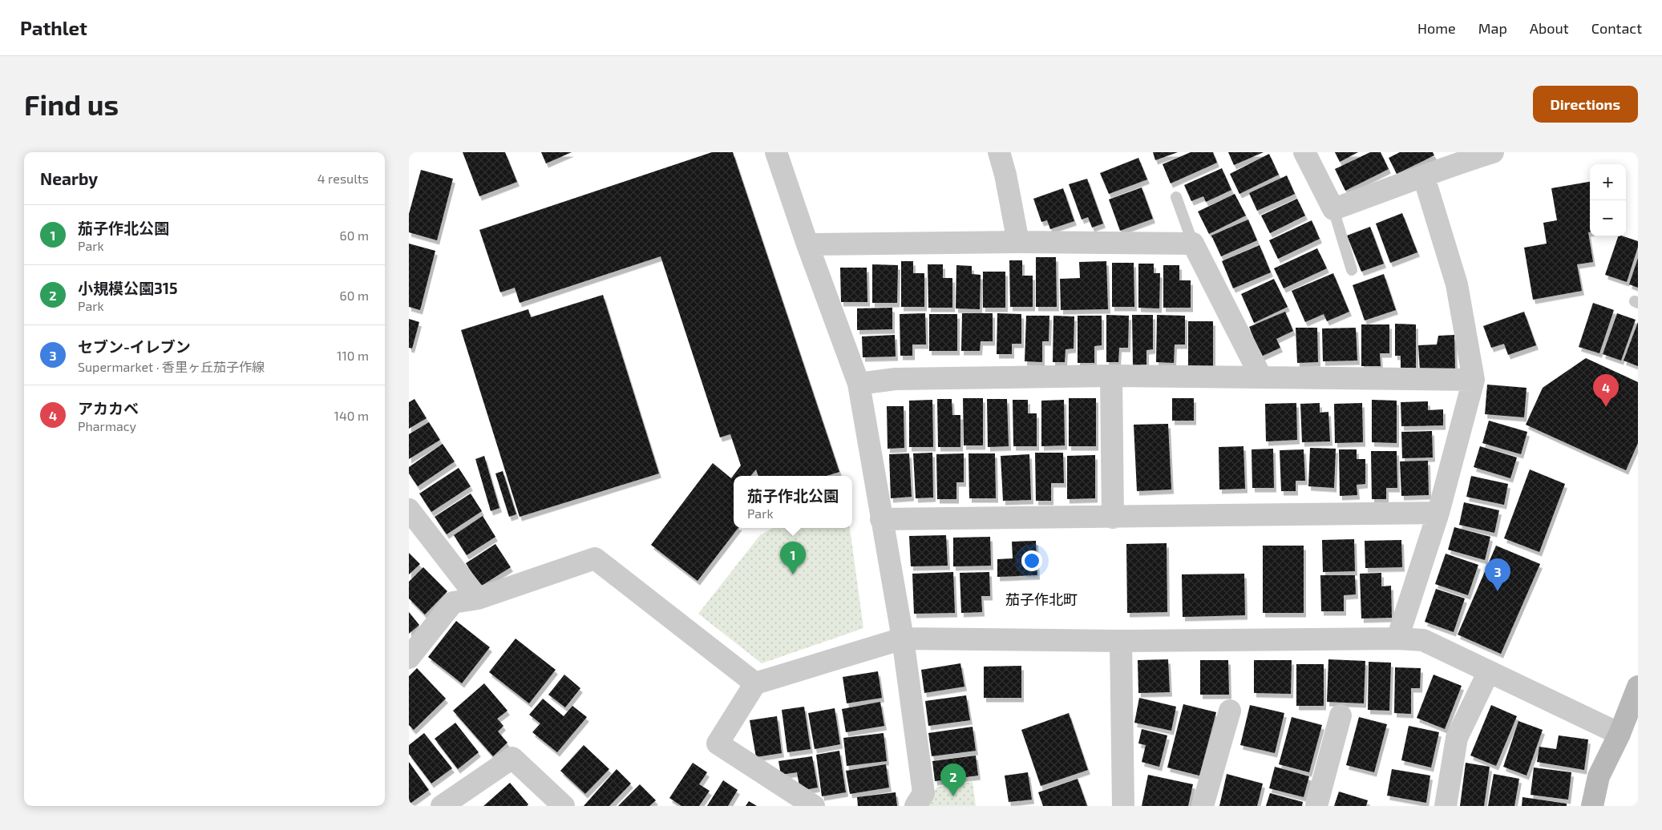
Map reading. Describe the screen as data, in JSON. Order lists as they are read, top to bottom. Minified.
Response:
{"districts":["茄子作北町"],"page":{"header":"Pathlet","nav":["Home","Map","About","Contact"],"buttons":"Directions","title":"Find us","heading":["Nearby","4 results"],"map_buttons":["+","−"],"list":[{"mark":"1","name":"茄子作北公園","note":"Park","value":"60 m"},{"mark":"2","name":"小規模公園315","note":"Park","value":"60 m"},{"mark":"3","name":"セブン-イレブン","note":"Supermarket · 香里ヶ丘茄子作線","value":"110 m"},{"mark":"4","name":"アカカベ","note":"Pharmacy","value":"140 m"}],"pins":["4","1","3","2"],"popup":["茄子作北公園","Park"]}}
